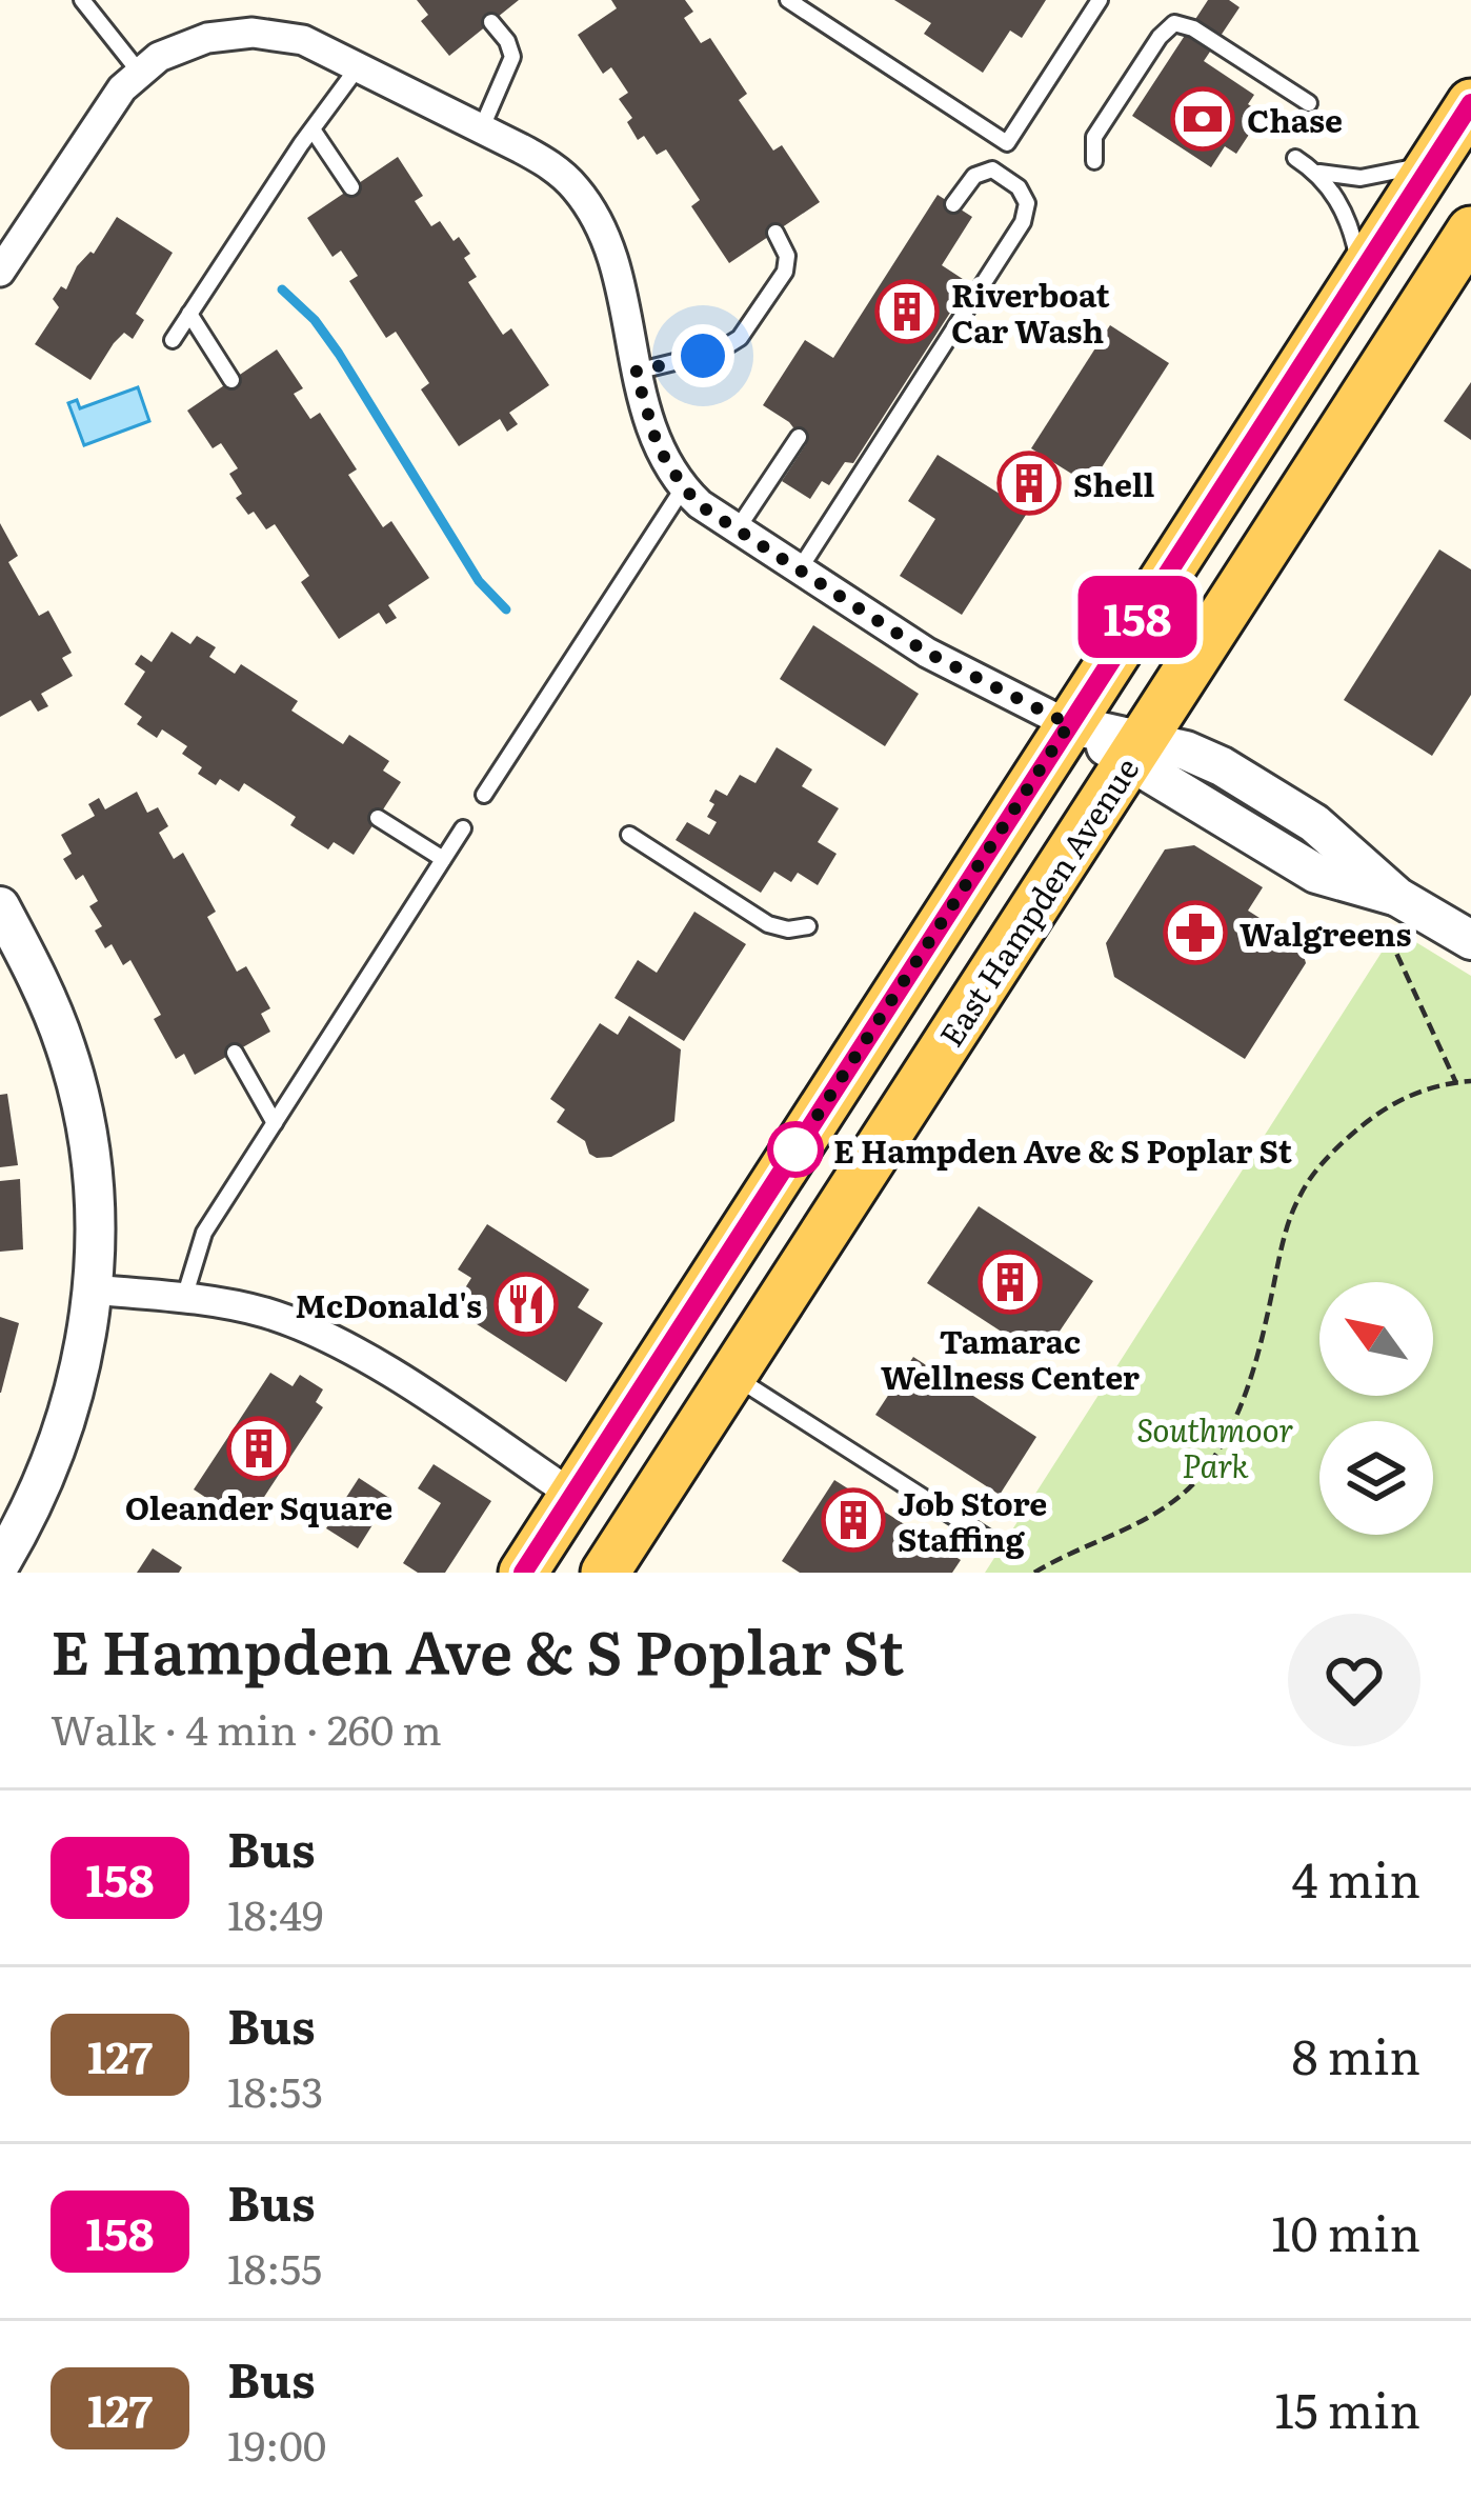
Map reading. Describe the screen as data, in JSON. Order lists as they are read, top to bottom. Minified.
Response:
{"streets":{"main road":["East Hampden Avenue"]},"parks":["Southmoor Park"],"places":{"bank":["Chase"],"building":["Riverboat Car Wash","Shell","Tamarac Wellness Center","Oleander Square","Job Store Staffing"],"pharmacy":["Walgreens"],"other":["E Hampden Ave & S Poplar St"],"restaurant":["McDonald's"]},"lines":["bus line 158"],"north":"top left","page":{"on_map":"158","heading":["E Hampden Ave & S Poplar St","Walk · 4 min · 260 m"],"list":[{"mark":"158","name":"Bus","note":"18:49","value":"4 min"},{"mark":"127","name":"Bus","note":"18:53","value":"8 min"},{"mark":"158","name":"Bus","note":"18:55","value":"10 min"},{"mark":"127","name":"Bus","note":"19:00","value":"15 min"}]}}
